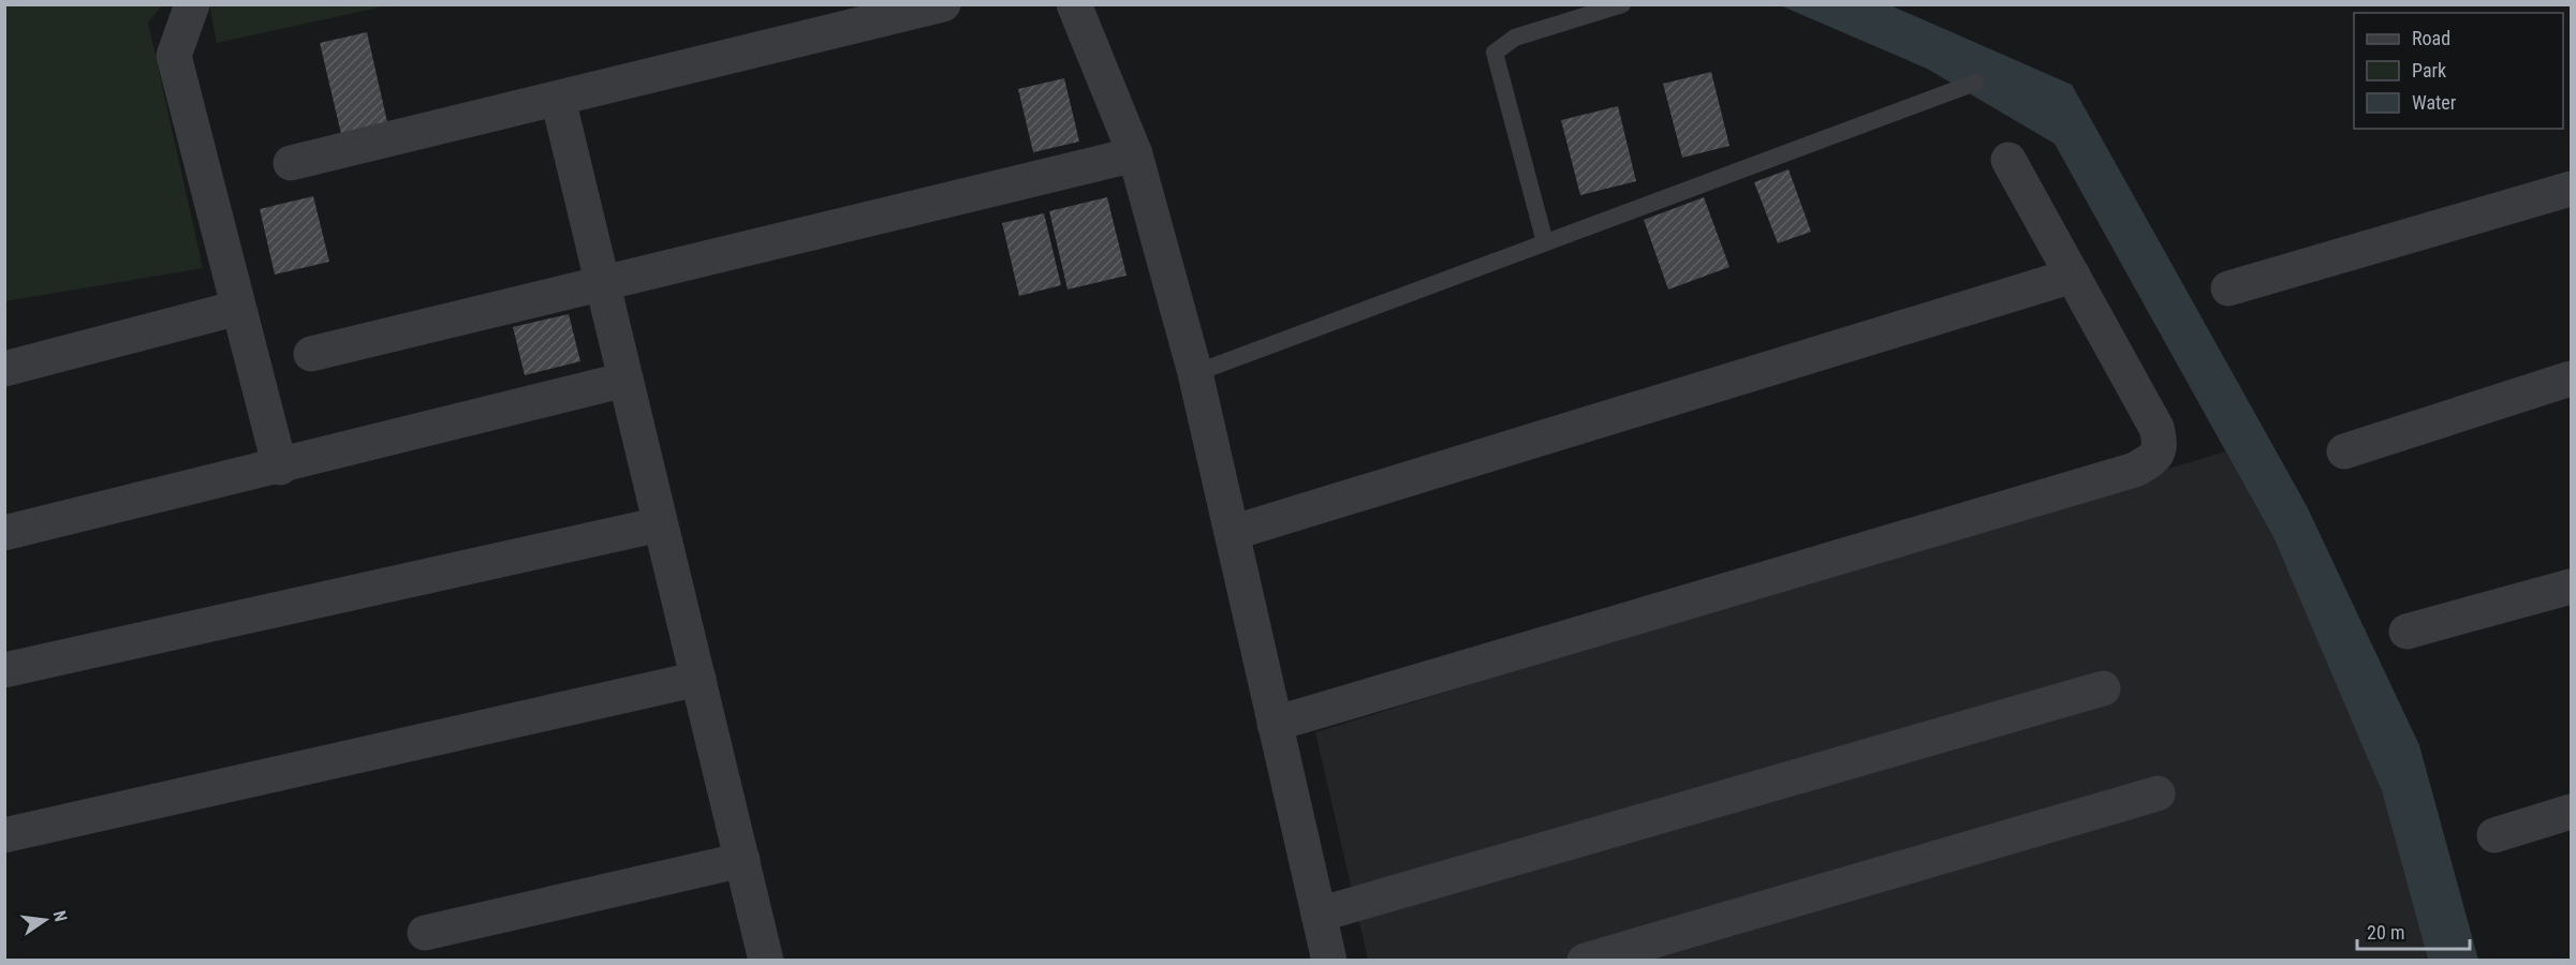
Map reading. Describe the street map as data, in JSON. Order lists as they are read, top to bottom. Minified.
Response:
{"legend":["Road","Park","Water"],"scale_bar":"20 m","north":"right"}
